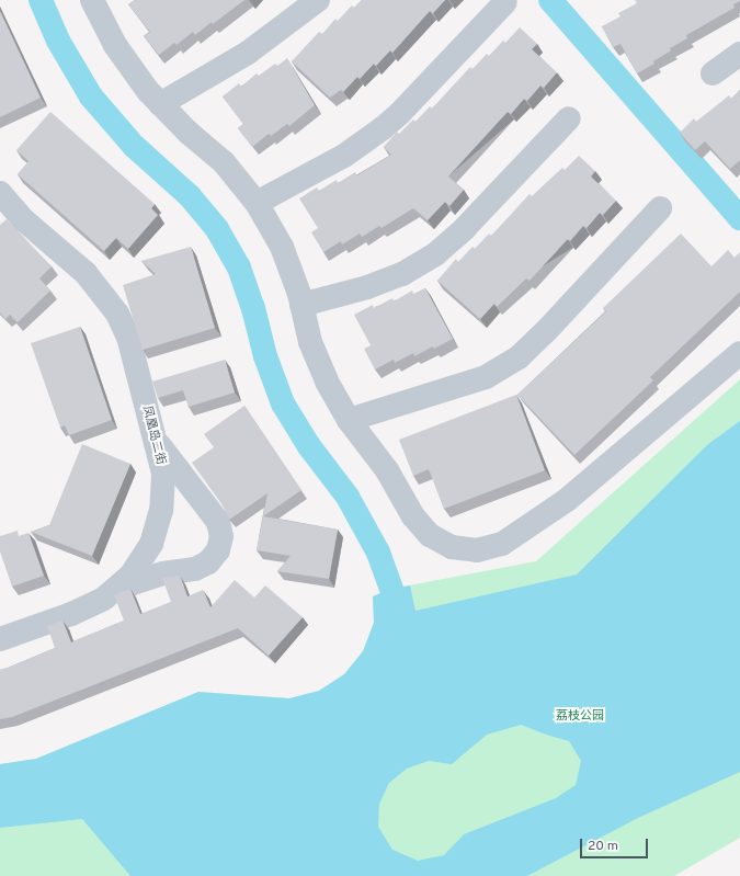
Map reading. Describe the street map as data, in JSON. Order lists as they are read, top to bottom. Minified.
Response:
{"streets":{"lane":["凤凰岛二街"]},"parks":["荔枝公园"],"scale_bar":"20 m"}
